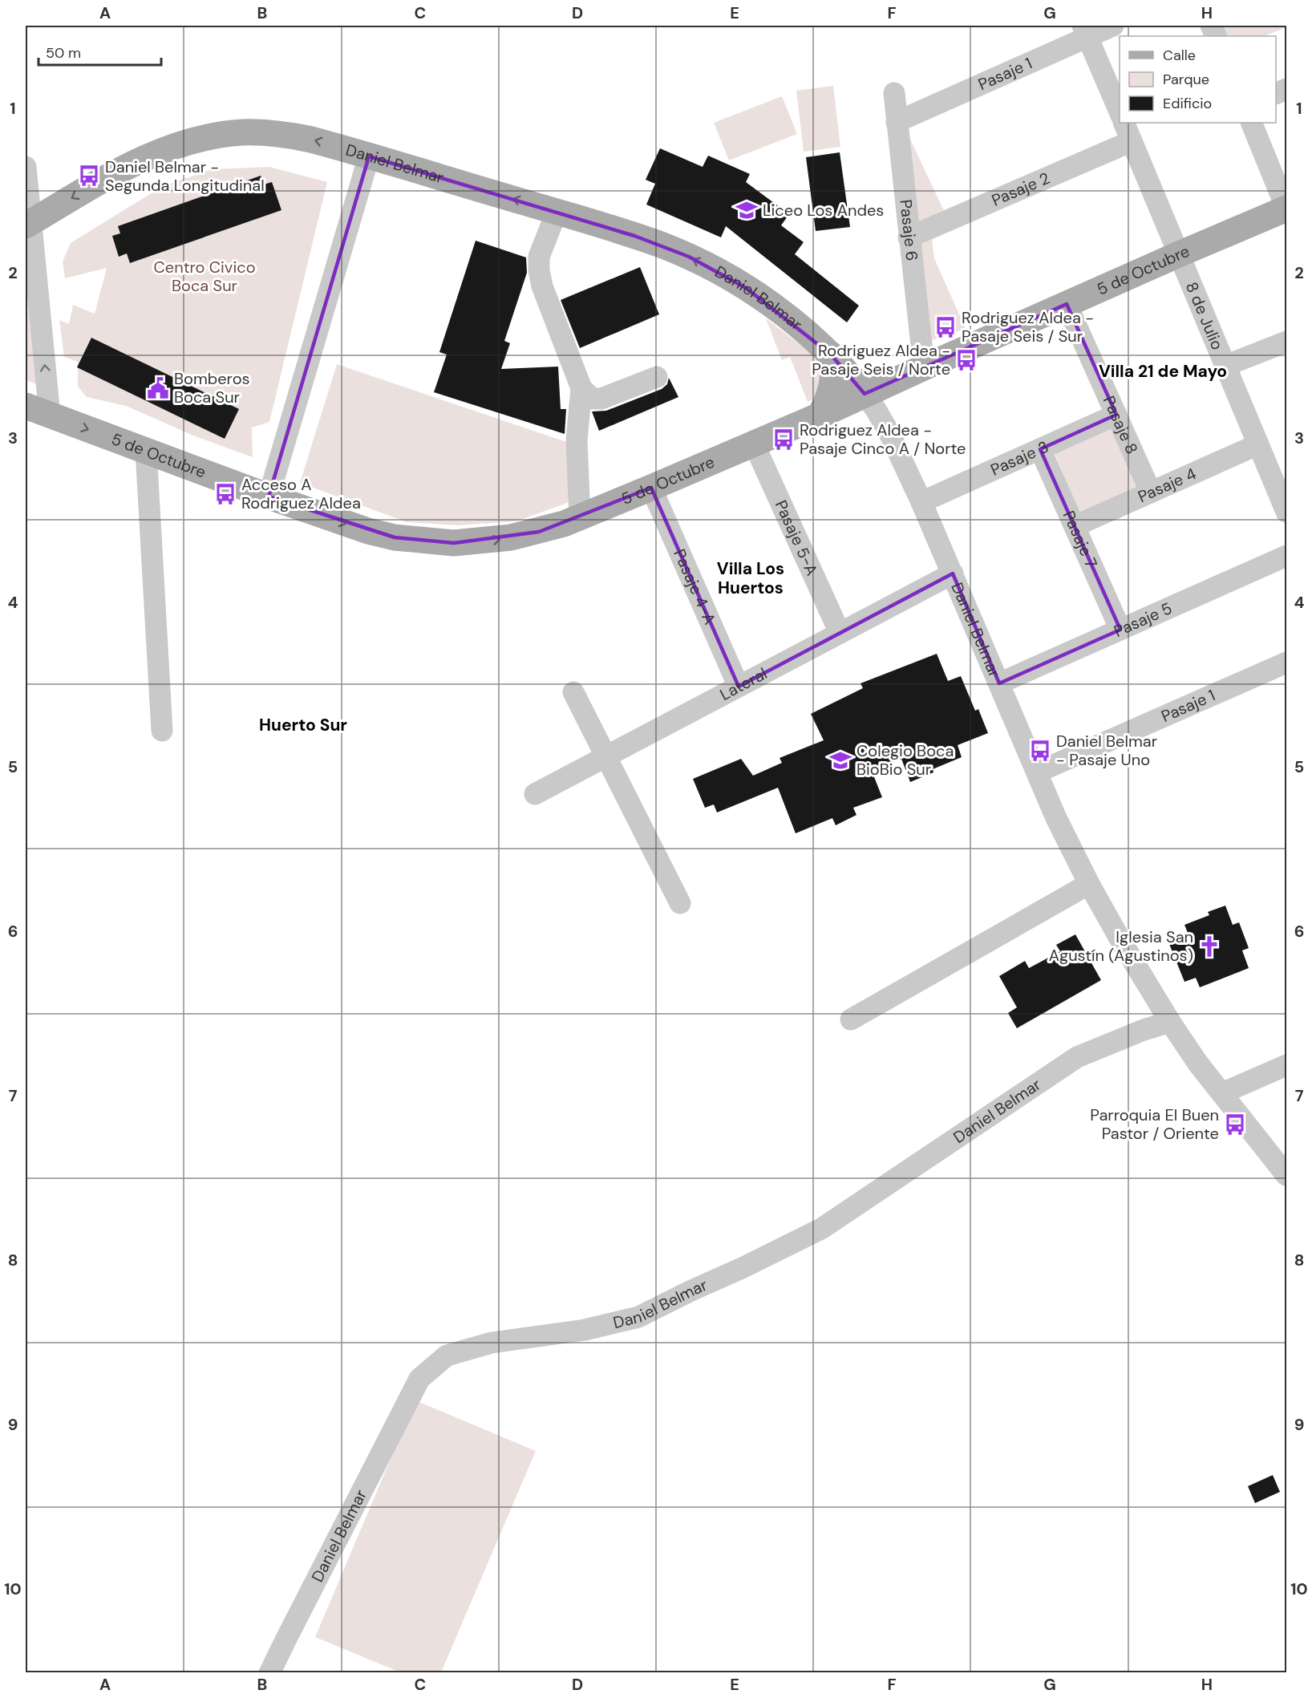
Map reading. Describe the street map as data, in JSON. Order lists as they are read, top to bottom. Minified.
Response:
{"streets":{"main road":["Daniel Belmar","5 de Octubre"],"street":["Pasaje 1","Pasaje 2","Pasaje 6","8 de Julio","Pasaje 8","Pasaje 3","Pasaje 4","Pasaje 5-A","Pasaje 7","Pasaje 4-A","Pasaje 5","Lateral"]},"crossings":[["Pasaje 1","Daniel Belmar"],["Pasaje 1","Pasaje 6"],["Daniel Belmar","5 de Octubre"],["Daniel Belmar","Pasaje 3"],["Daniel Belmar","Pasaje 5"],["Daniel Belmar","Lateral"],["Pasaje 2","Pasaje 6"],["Pasaje 2","8 de Julio"],["Pasaje 6","5 de Octubre"],["5 de Octubre","8 de Julio"],["5 de Octubre","Pasaje 8"],["5 de Octubre","Pasaje 5-A"],["5 de Octubre","Pasaje 4-A"],["8 de Julio","Pasaje 4"],["Pasaje 8","Pasaje 3"],["Pasaje 8","Pasaje 4"],["Pasaje 3","Pasaje 7"],["Pasaje 4","Pasaje 7"],["Pasaje 5-A","Lateral"],["Pasaje 7","Pasaje 5"],["Pasaje 4-A","Lateral"]],"districts":["Villa 21 de Mayo","Villa Los Huertos","Huerto Sur"],"parks":["Centro Civico Boca Sur"],"places":{"bus stop":["Daniel Belmar - Segunda Longitudinal","Rodriguez Aldea - Pasaje Seis / Sur","Rodriguez Aldea - Pasaje Seis / Norte","Rodriguez Aldea - Pasaje Cinco A / Norte","Acceso A Rodriguez Aldea","Daniel Belmar - Pasaje Uno","Parroquia El Buen Pastor / Oriente"],"school or university":["Liceo Los Andes","Colegio Boca BioBio Sur"],"public building":["Bomberos Boca Sur"],"church":["Iglesia San Agustín (Agustinos)"]},"legend":["Calle","Parque","Edificio"],"scale_bar":"50 m","grid":{"columns":["A","B","C","D","E","F","G","H"],"rows":["1","2","3","4","5","6","7","8","9","10"]}}
